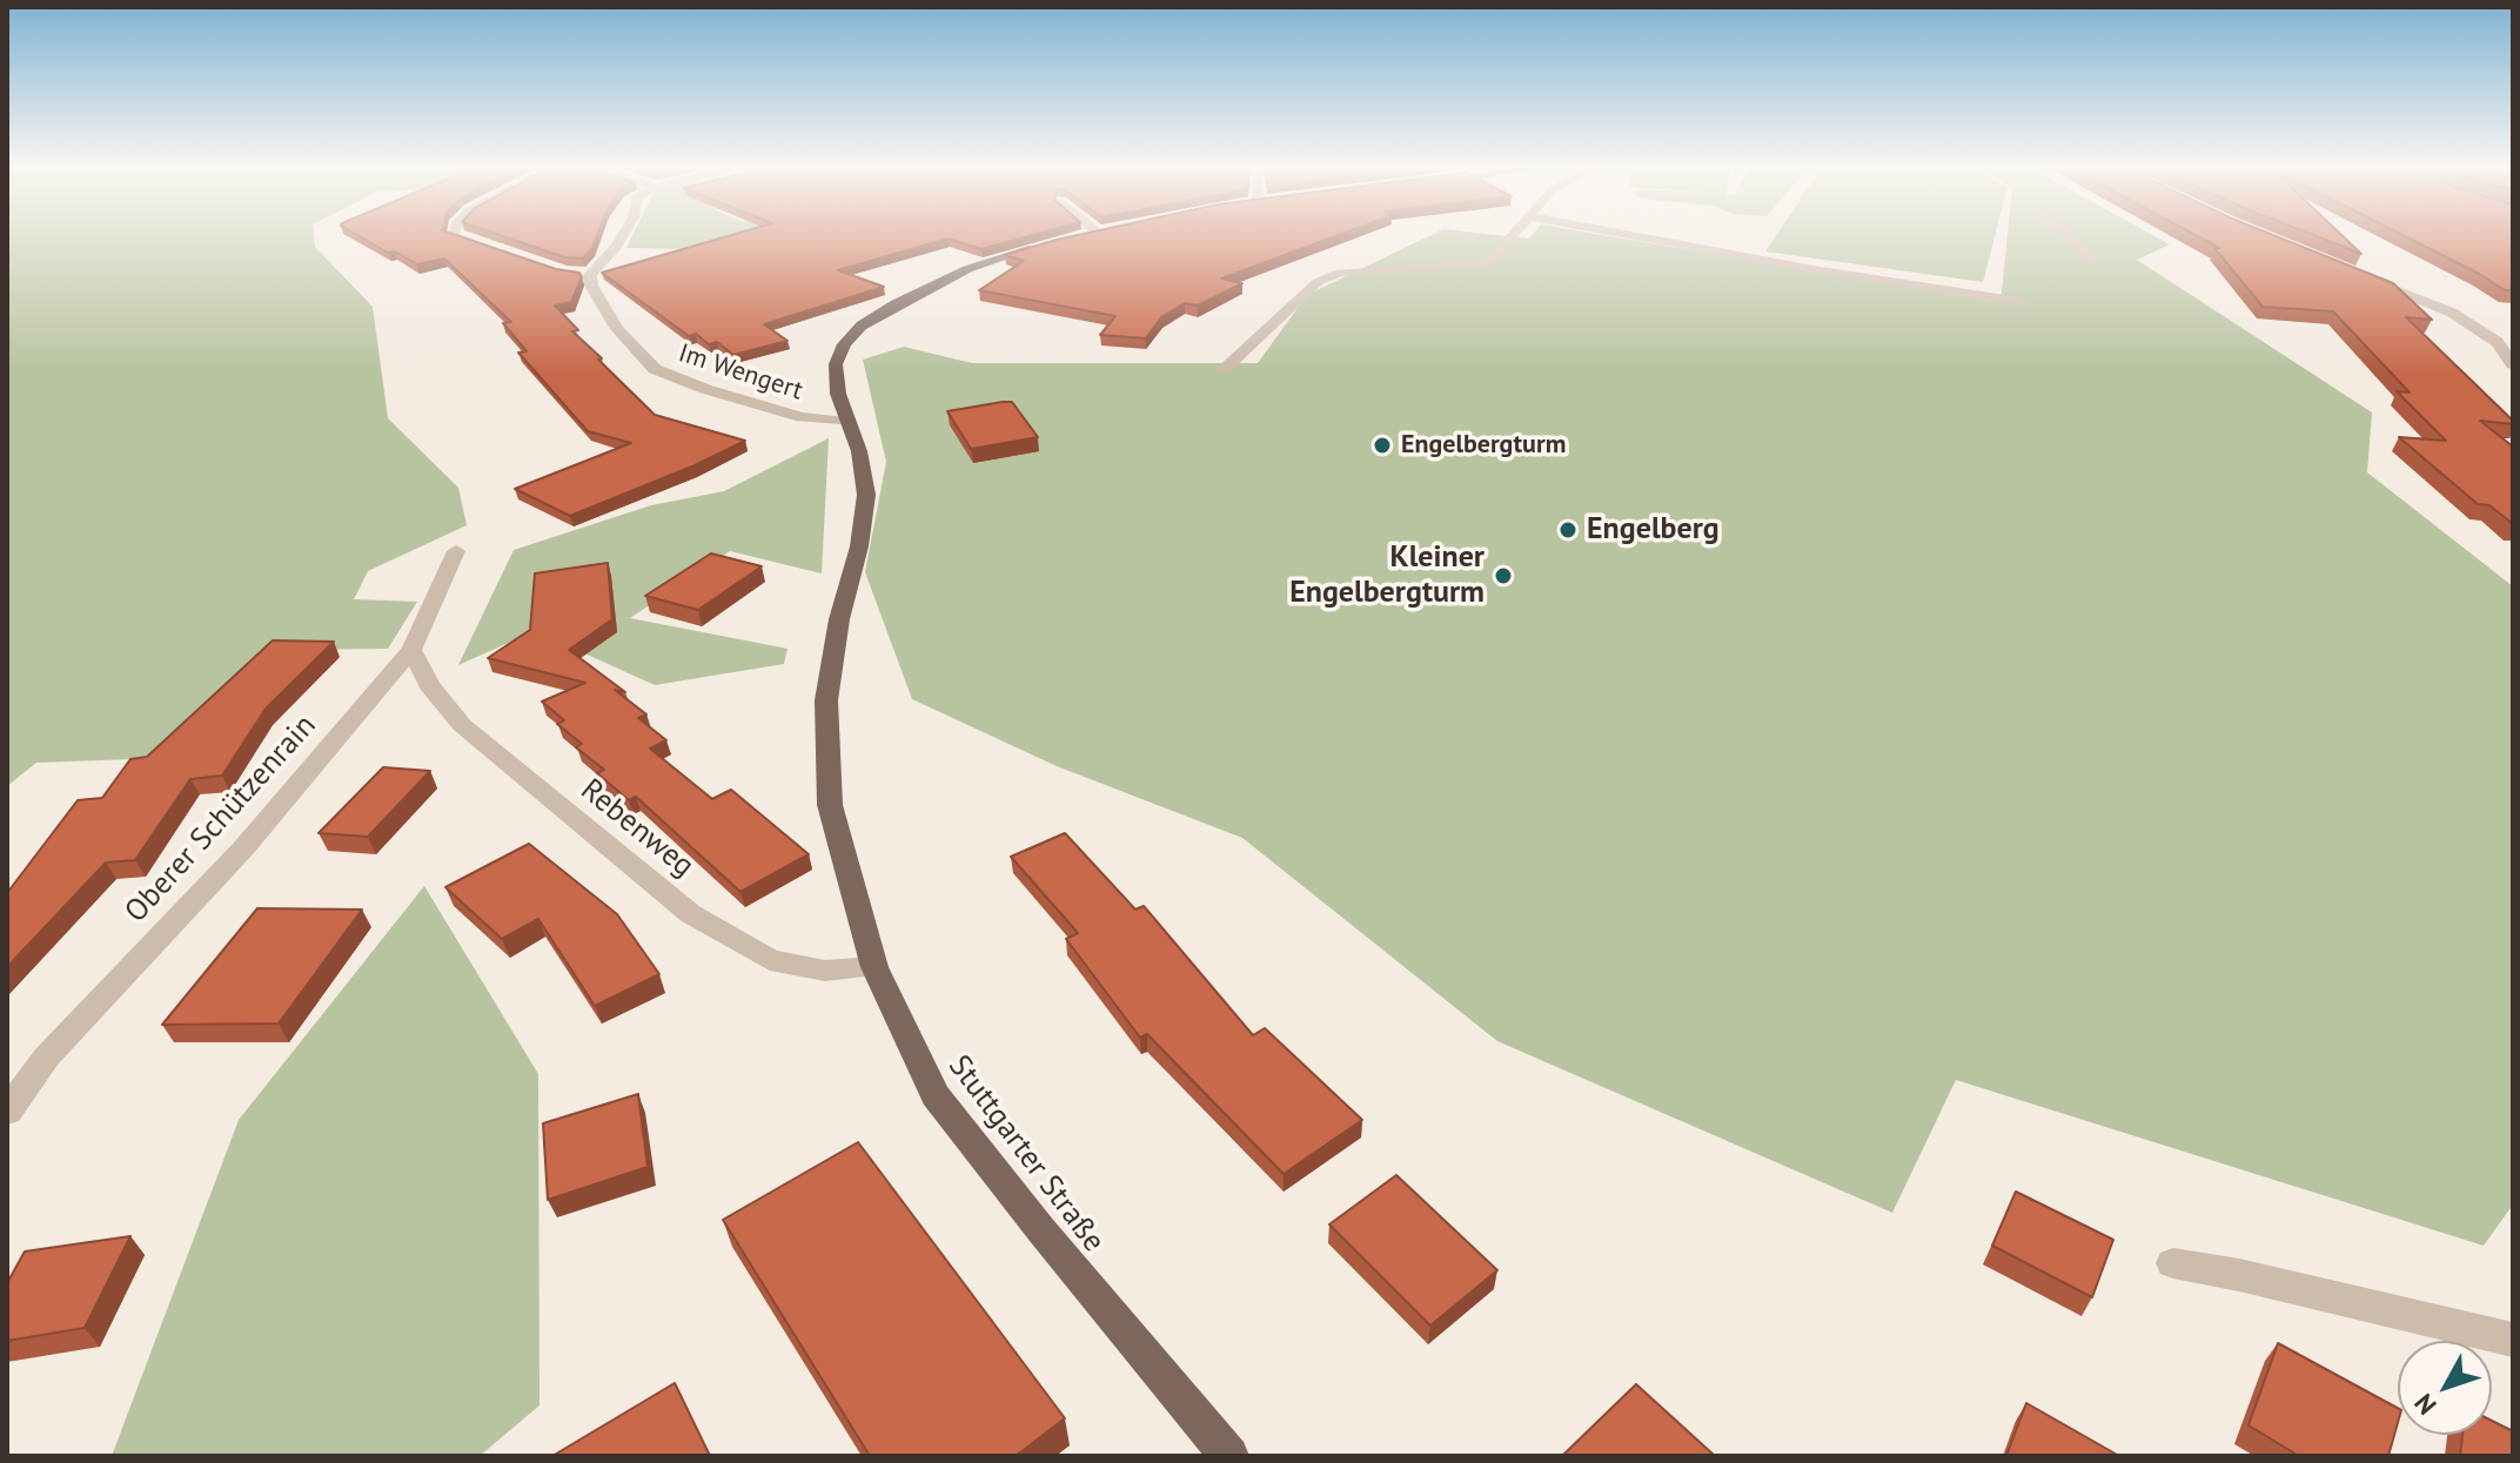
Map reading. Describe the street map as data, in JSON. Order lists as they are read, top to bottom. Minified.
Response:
{"streets":{"main road":["Stuttgarter Straße"],"street":["Im Wengert","Oberer Schützenrain","Rebenweg"]},"crossings":[["Im Wengert","Stuttgarter Straße"],["Oberer Schützenrain","Rebenweg"],["Rebenweg","Stuttgarter Straße"]],"places":["Engelbergturm","Engelberg","Kleiner Engelbergturm"],"north":"bottom left"}
